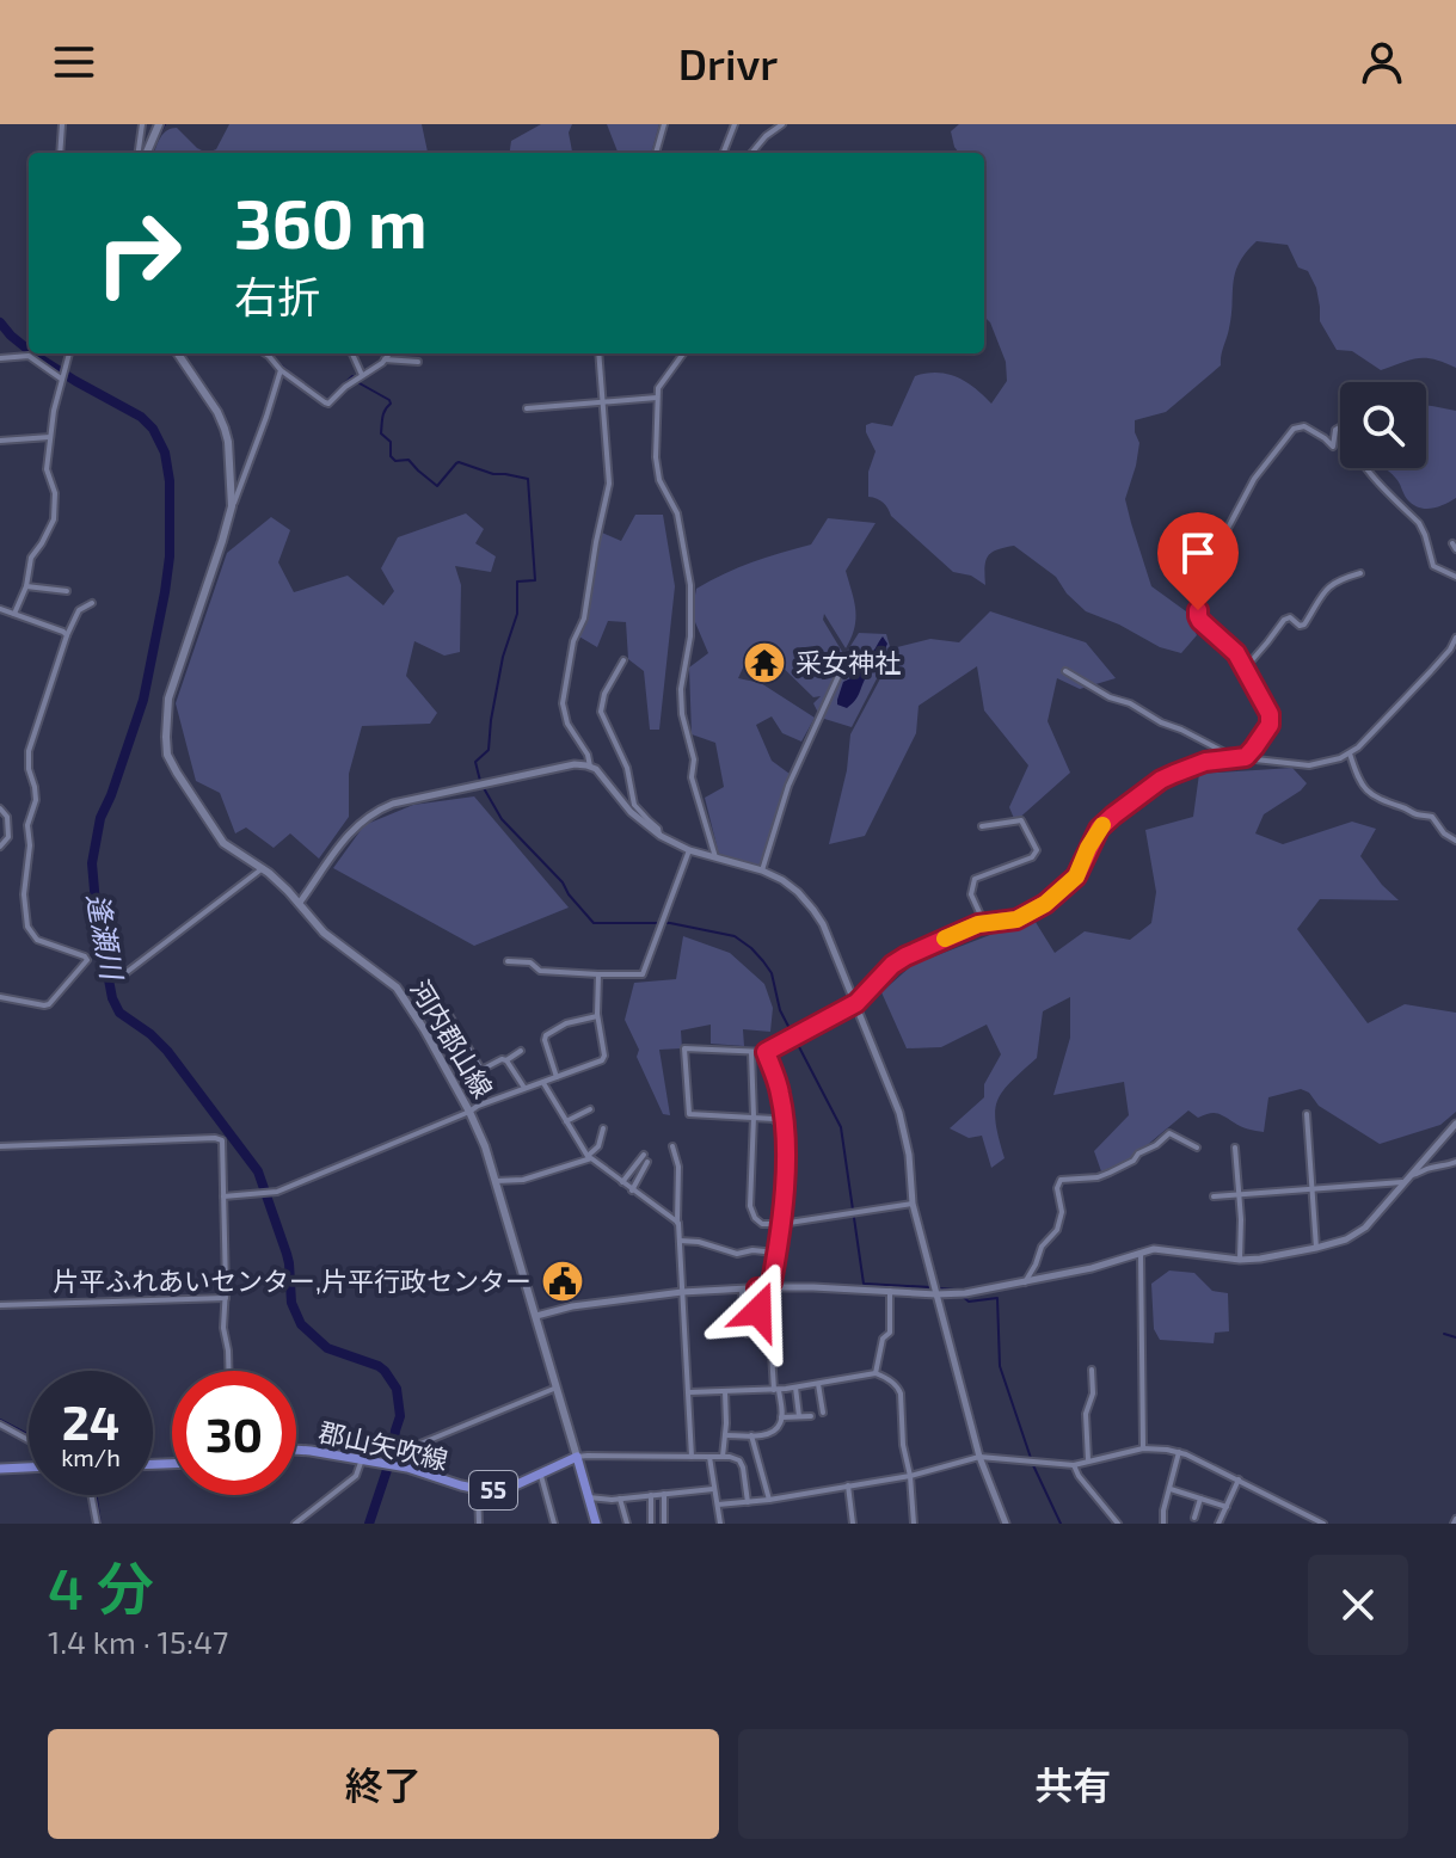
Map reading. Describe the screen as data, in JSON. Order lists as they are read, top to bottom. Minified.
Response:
{"streets":{"main road":["河内郡山線","郡山矢吹線","55"]},"crossings":[["河内郡山線","郡山矢吹線"]],"water":["逢瀬川"],"places":{"temple":["采女神社"],"public building":["片平ふれあいセンター,片平行政センター"]},"page":{"header":"Drivr","turn":["360 m","右折"],"speed":"24 km/h","limit":"30","heading":["4 分","1.4 km · 15:47"],"buttons":["終了","共有"]}}
